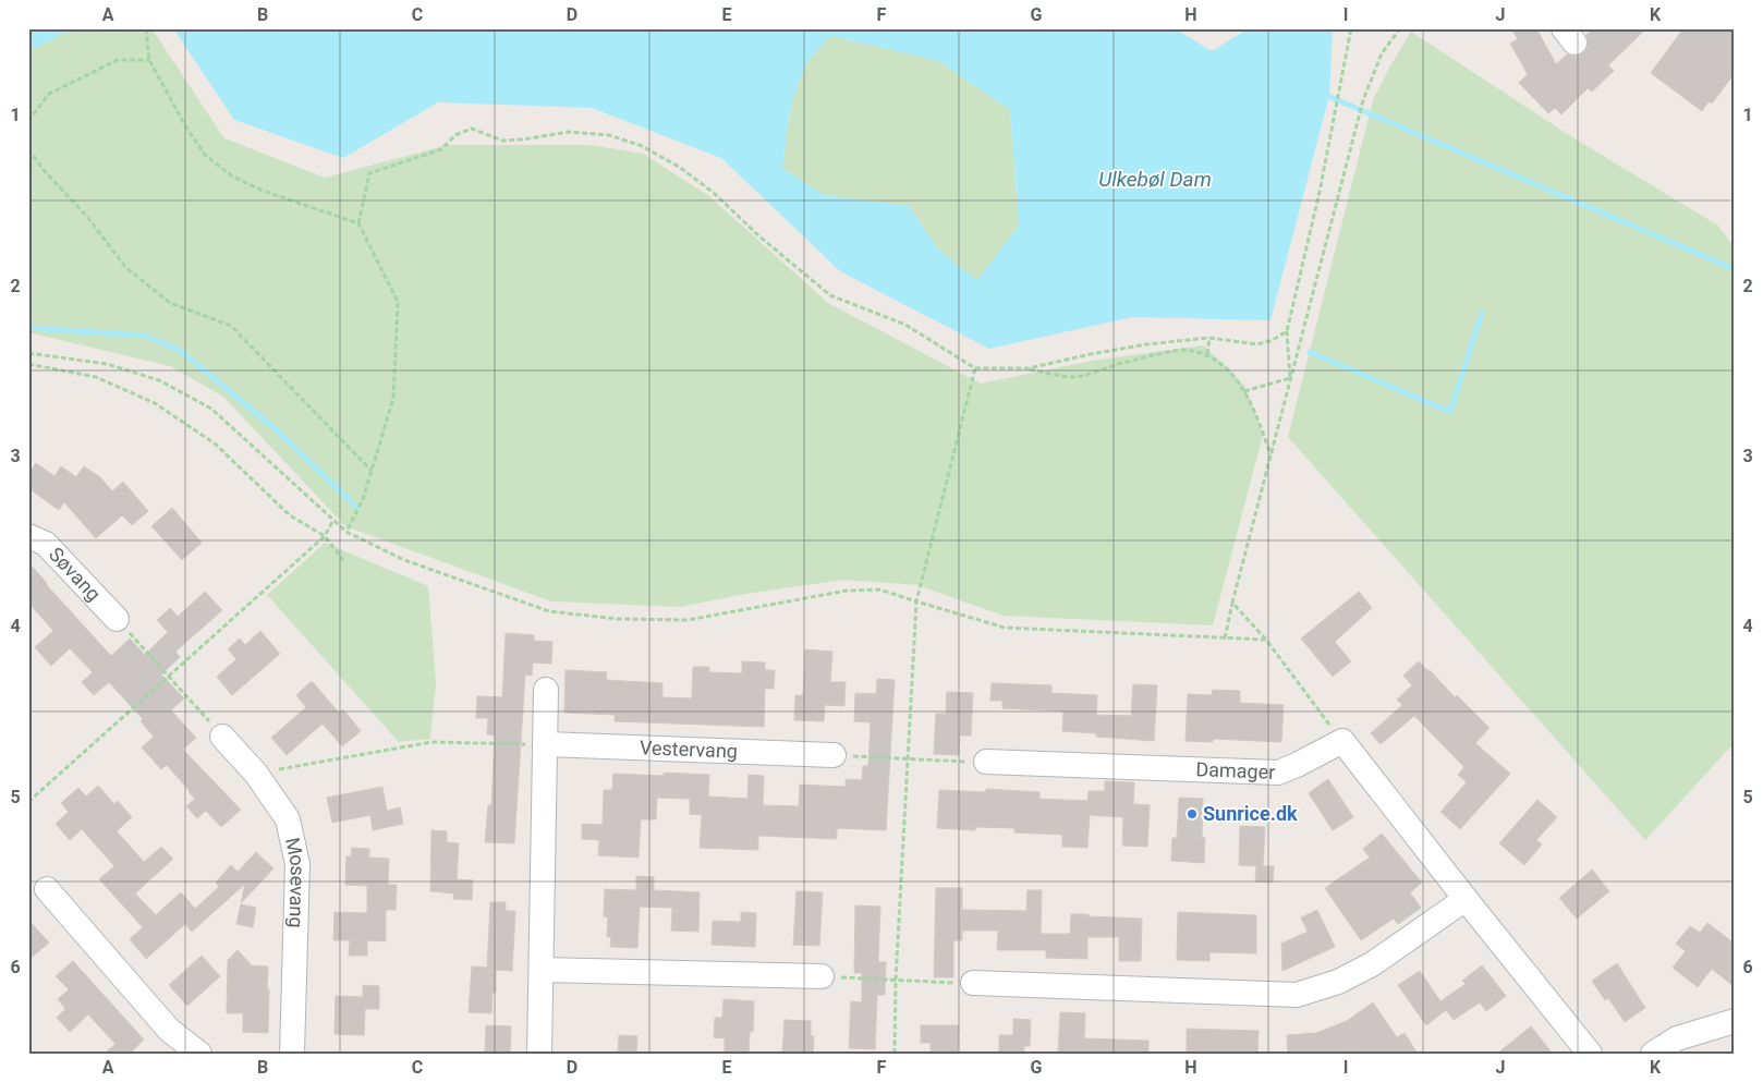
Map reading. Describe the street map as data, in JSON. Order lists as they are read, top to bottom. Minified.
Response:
{"streets":{"street":["Søvang","Vestervang","Damager","Mosevang"]},"water":["Ulkebøl Dam"],"places":["Sunrice.dk"],"grid":{"columns":["A","B","C","D","E","F","G","H","I","J","K"],"rows":["1","2","3","4","5","6"]}}
